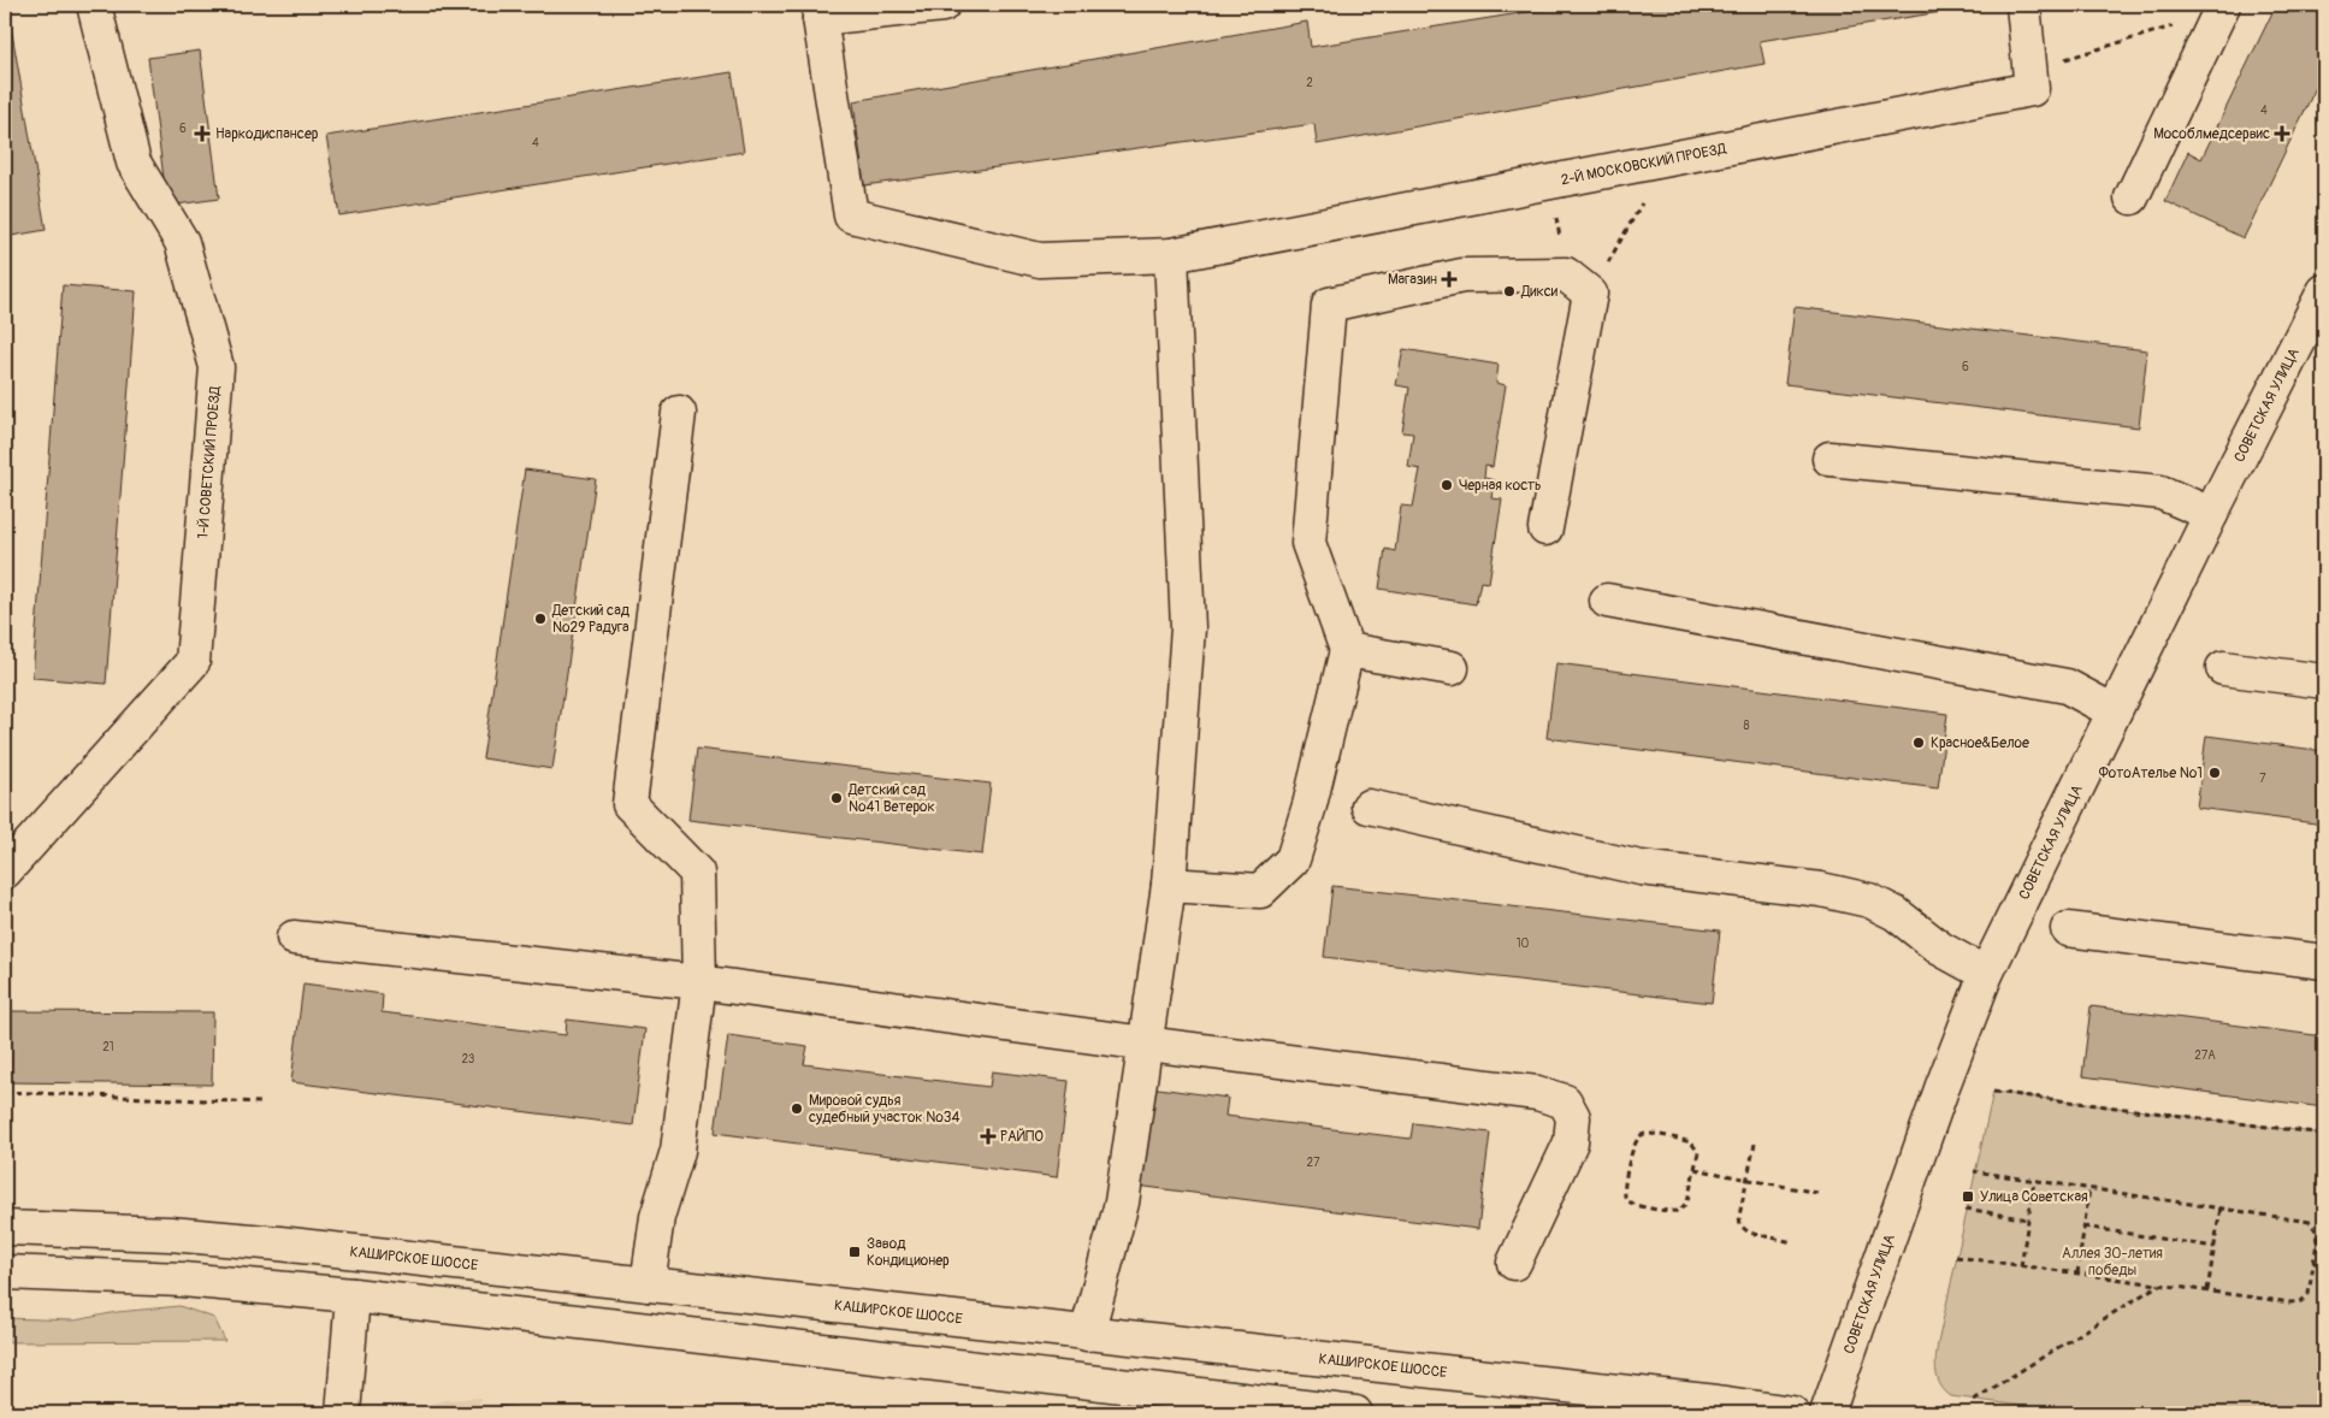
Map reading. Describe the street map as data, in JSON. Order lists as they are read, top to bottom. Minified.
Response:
{"streets":{"street":["2-Й МОСКОВСКИЙ ПРОЕЗД","СОВЕТСКАЯ УЛИЦА","1-Й СОВЕТСКИЙ ПРОЕЗД","КАШИРСКОЕ ШОССЕ"]},"parks":["Аллея 30-летия победы"],"places":{"health":["Наркодиспансер","Мособлмедсервис","Магазин","РАЙПО"],"other":["Дикси","Черная кость","Детский сад №29 Радуга","Красное&Белое","ФотоАтелье №1","Детский сад №41 Ветерок","Мировой судья судебный участок №34"],"transit":["Улица Советская","Завод Кондиционер"]},"house_numbers":["2","4","6","4","6","8","7","10","21","27А","23","27"]}
